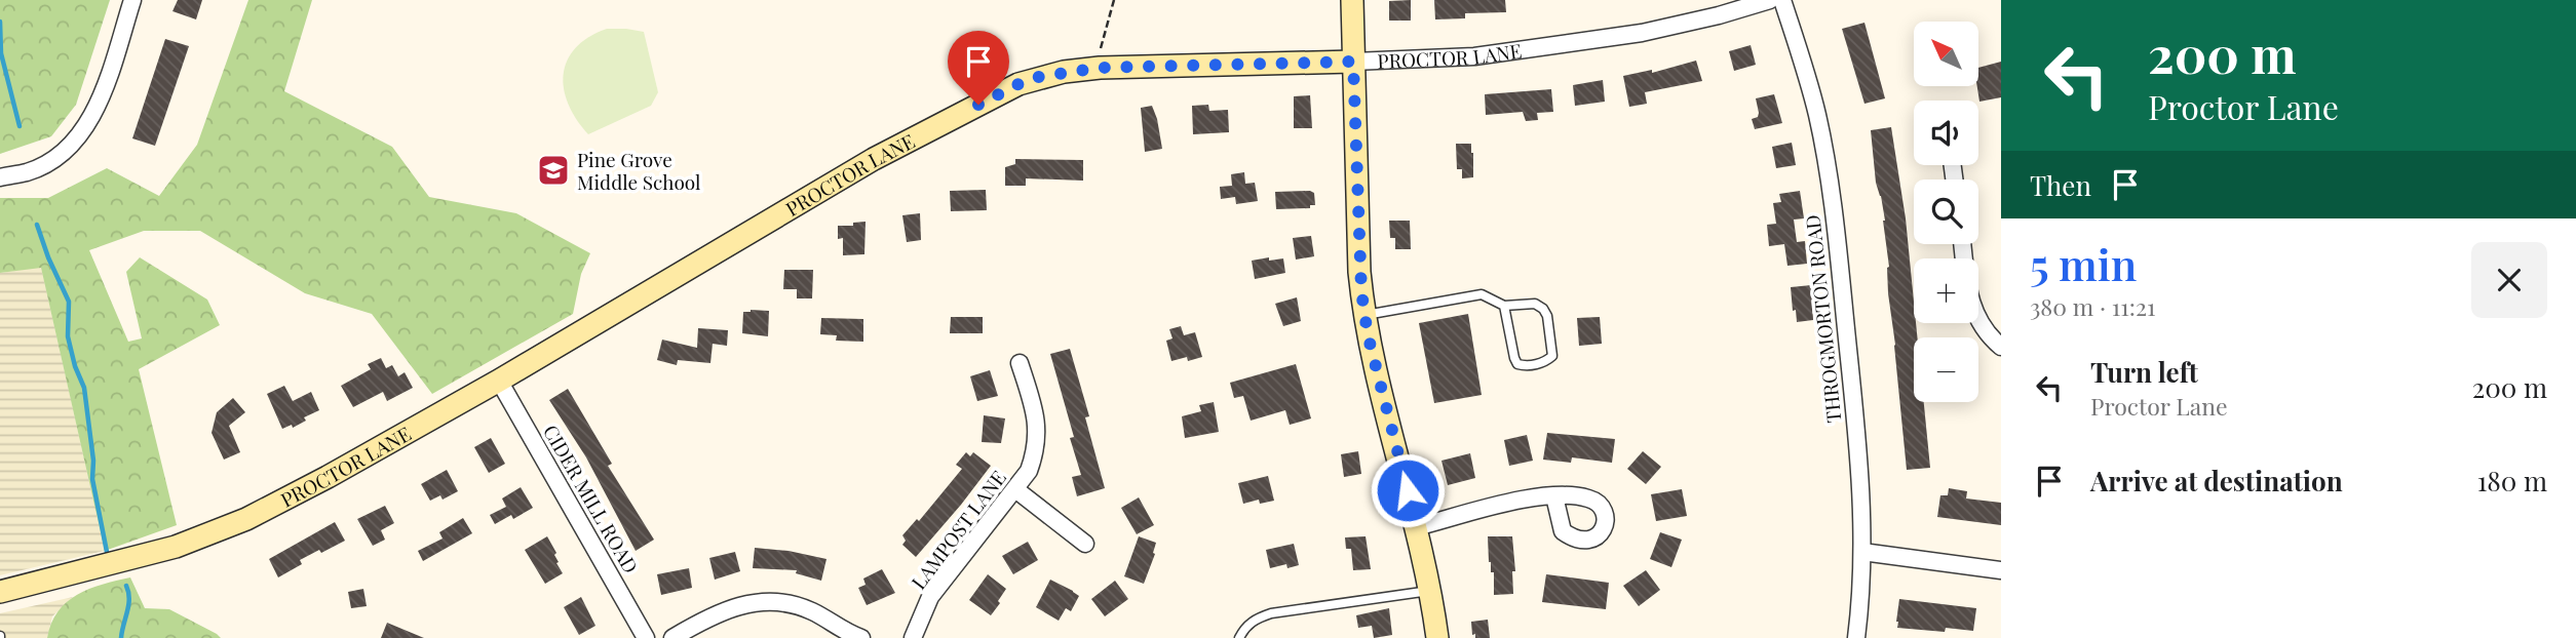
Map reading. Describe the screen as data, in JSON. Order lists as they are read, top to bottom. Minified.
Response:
{"streets":{"street":["PROCTOR LANE","THROGMORTON ROAD","CIDER MILL ROAD","LAMPOST LANE"]},"crossings":[["PROCTOR LANE","CIDER MILL ROAD"]],"places":{"school or university":["Pine Grove Middle School"]},"north":"top left","page":{"turn":["200 m","Proctor Lane"],"map_buttons":["+","−"],"then":"Then","heading":["5 min","380 m · 11:21"],"list":[{"name":"Turn left","note":"Proctor Lane","value":"200 m"},{"name":"Arrive at destination","value":"180 m"}]}}
